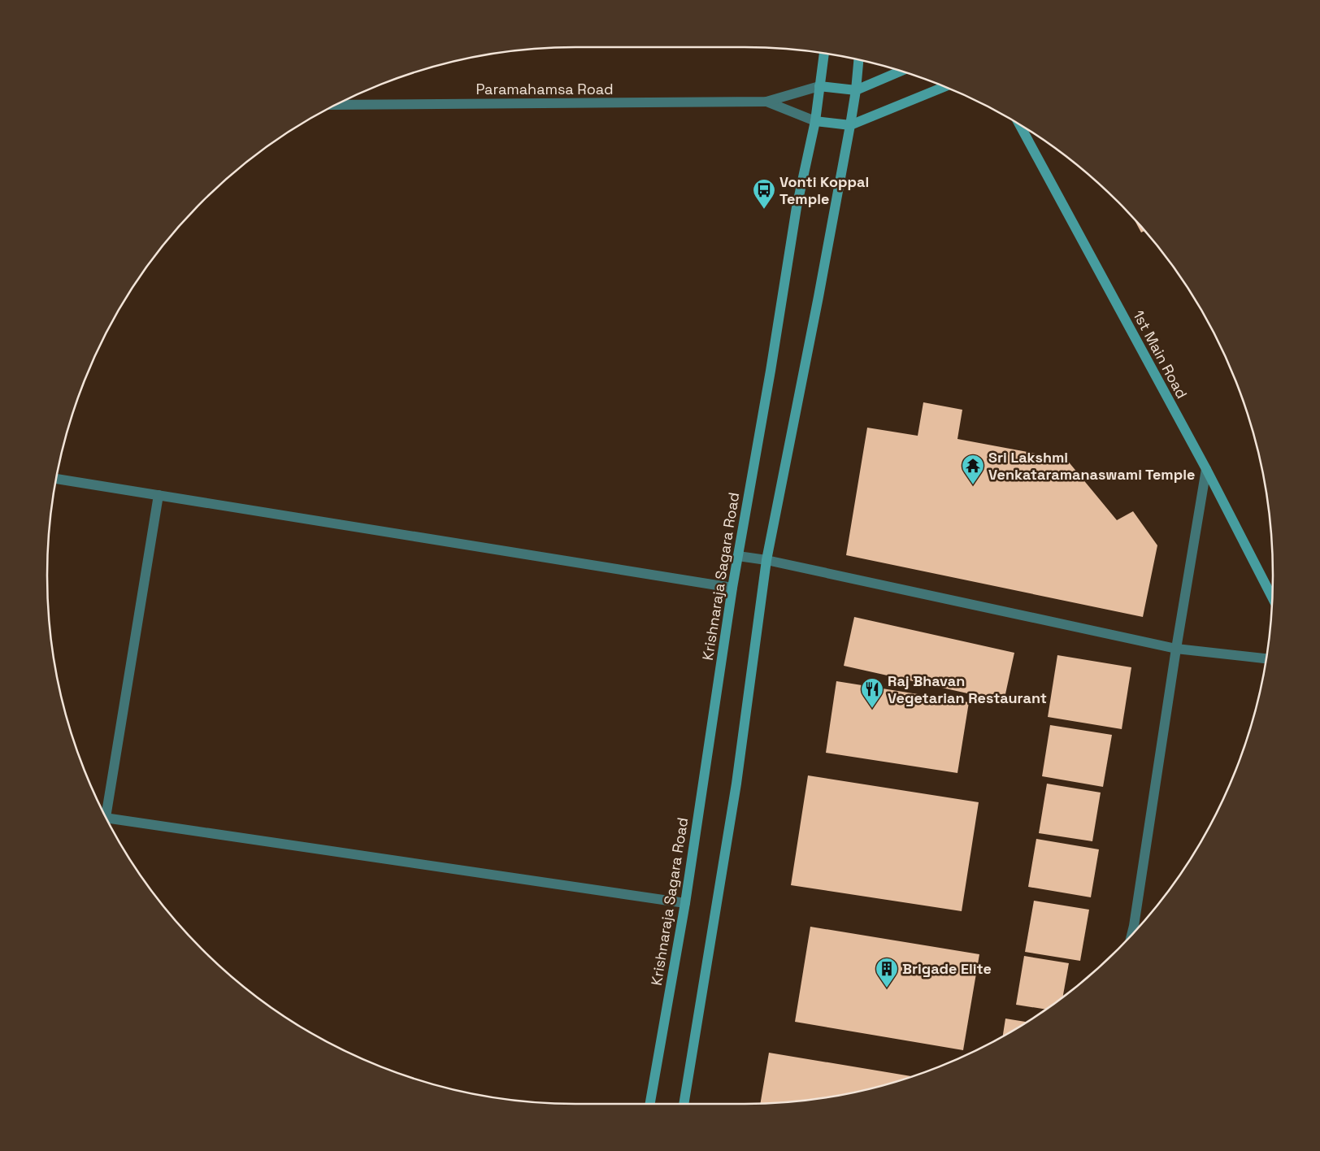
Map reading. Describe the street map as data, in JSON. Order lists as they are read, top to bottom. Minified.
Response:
{"streets":{"main road":["1st Main Road","Krishnaraja Sagara Road"],"street":["Paramahamsa Road"]},"crossings":[["Paramahamsa Road","Krishnaraja Sagara Road"]],"places":{"bus stop":["Vonti Koppal Temple"],"temple":["Sri Lakshmi Venkataramanaswami Temple"],"restaurant":["Raj Bhavan Vegetarian Restaurant"],"building":["Brigade Elite"]}}
